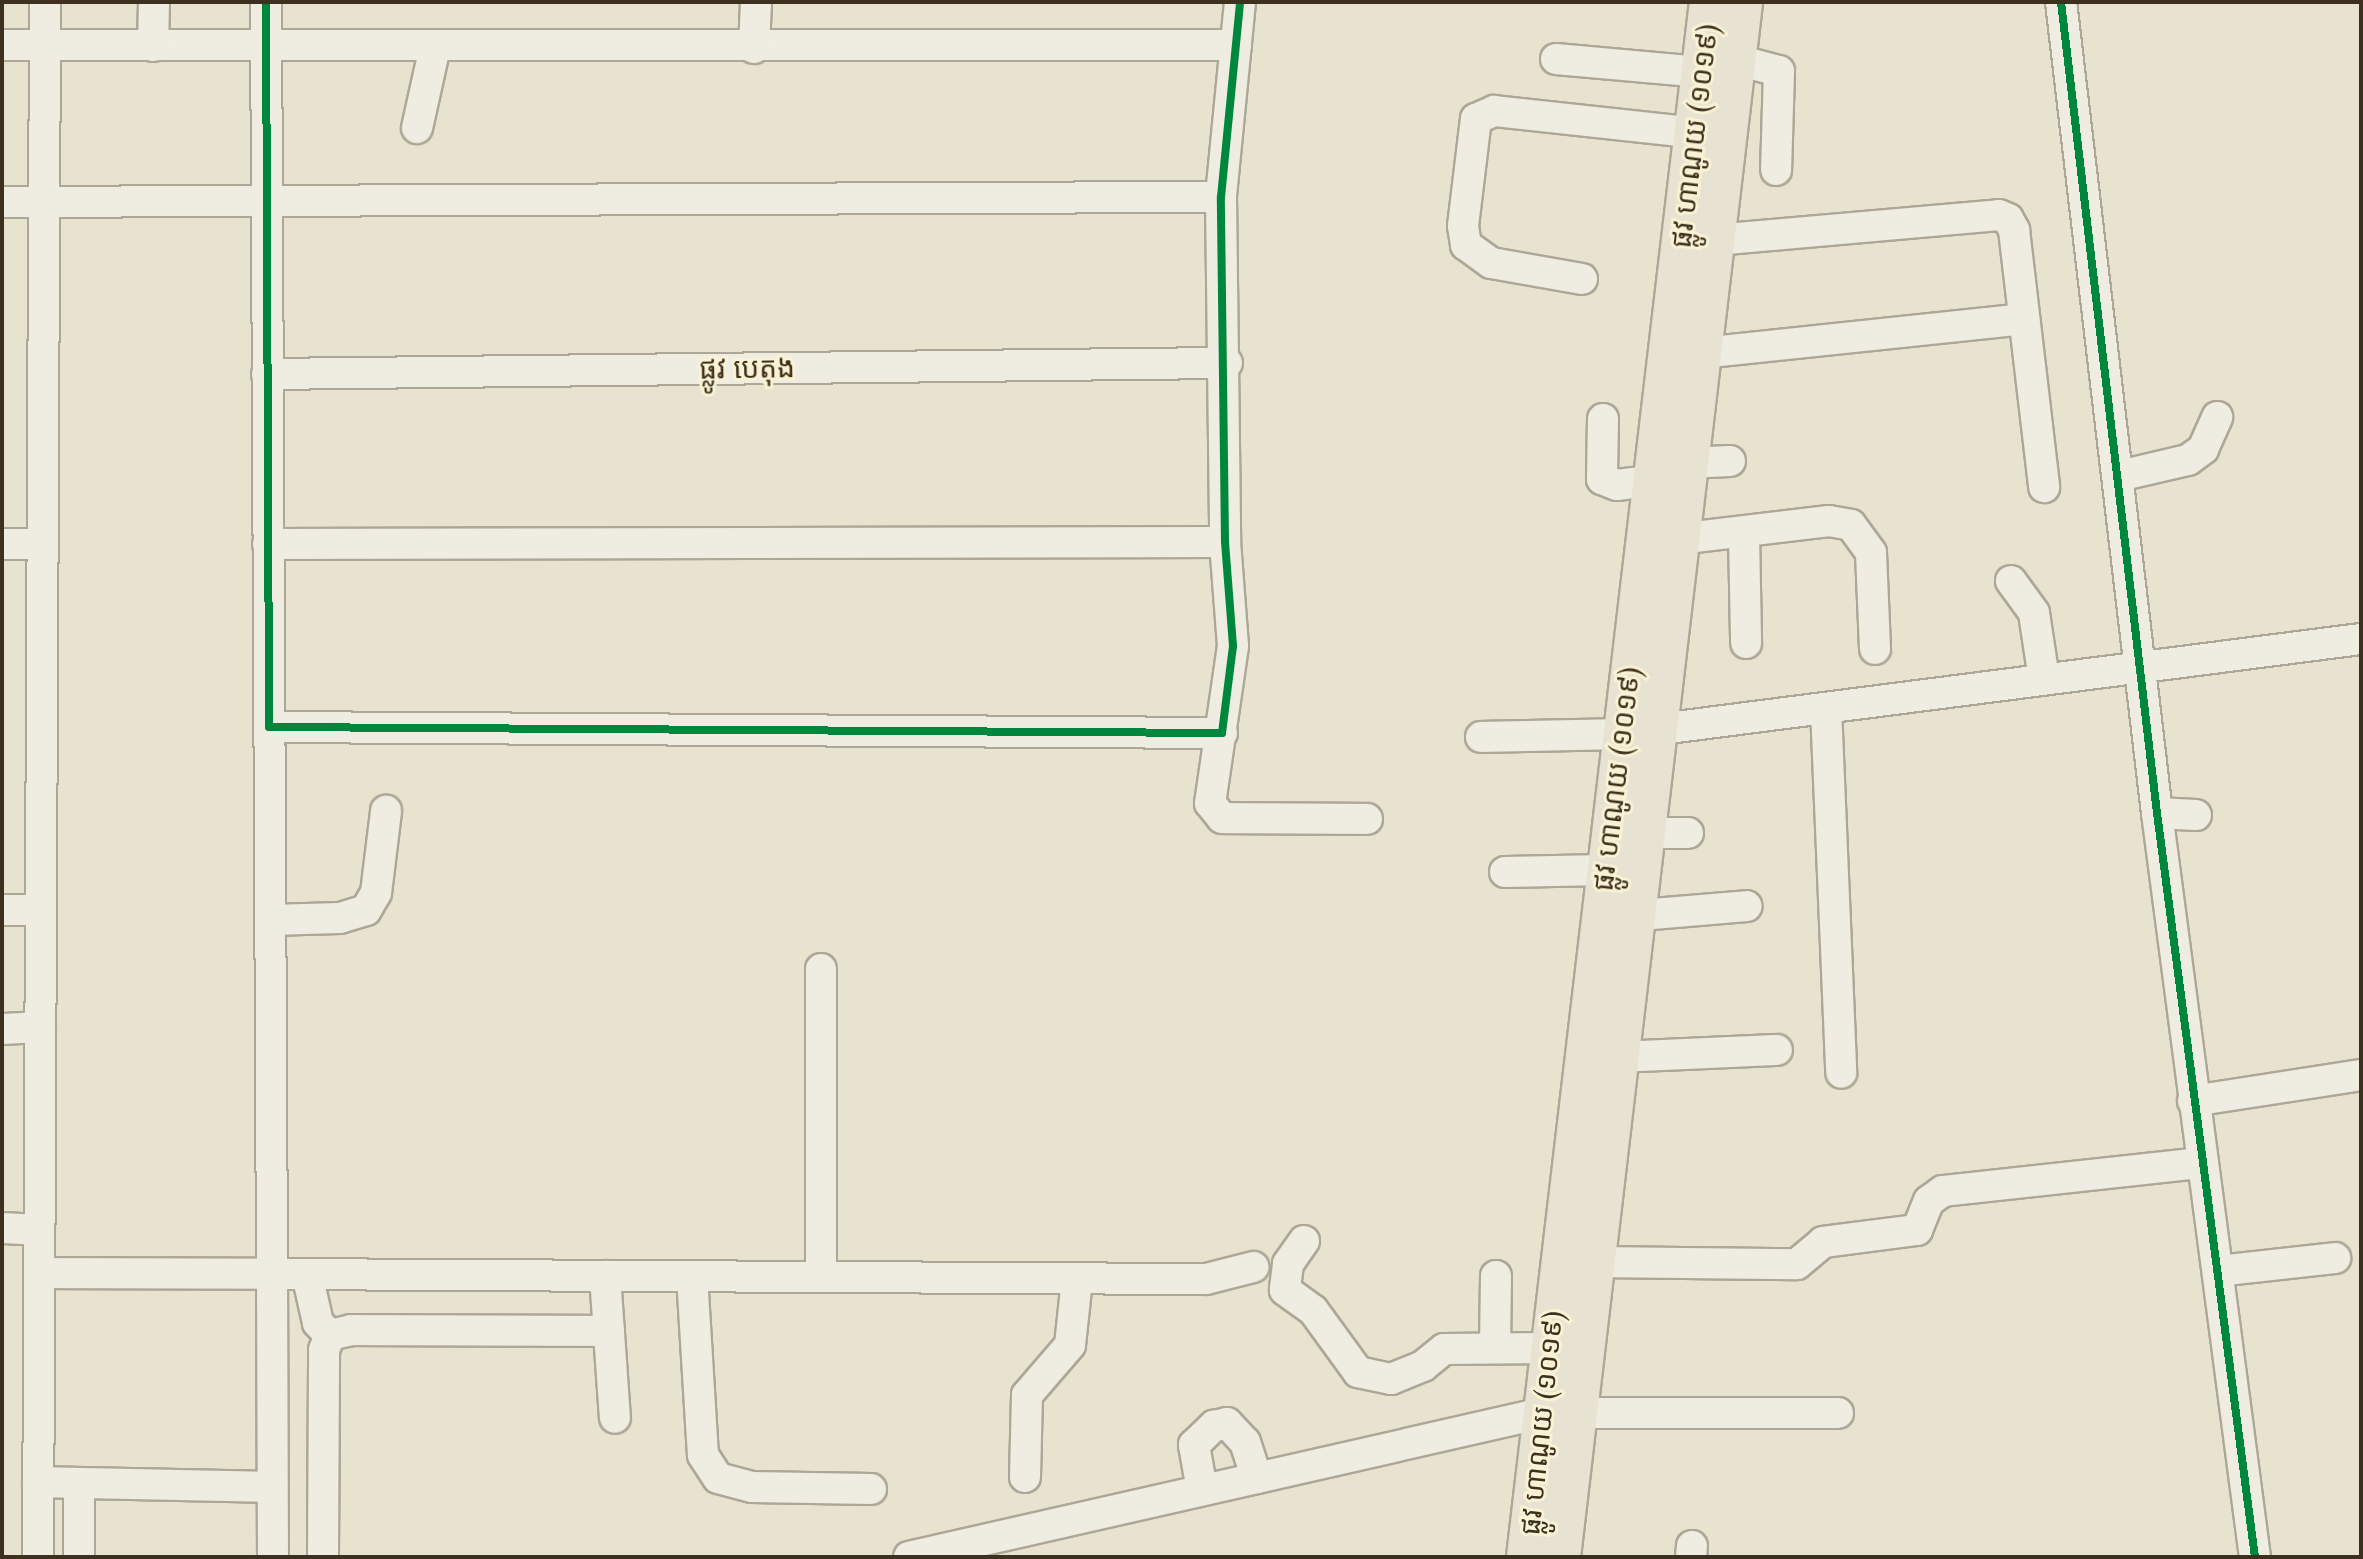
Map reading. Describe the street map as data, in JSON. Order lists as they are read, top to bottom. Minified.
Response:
{"streets":{"main road":["ផ្លូវ ហាណូយ (១០១៩)"],"street":["ផ្លូវ បេតុង"]}}
